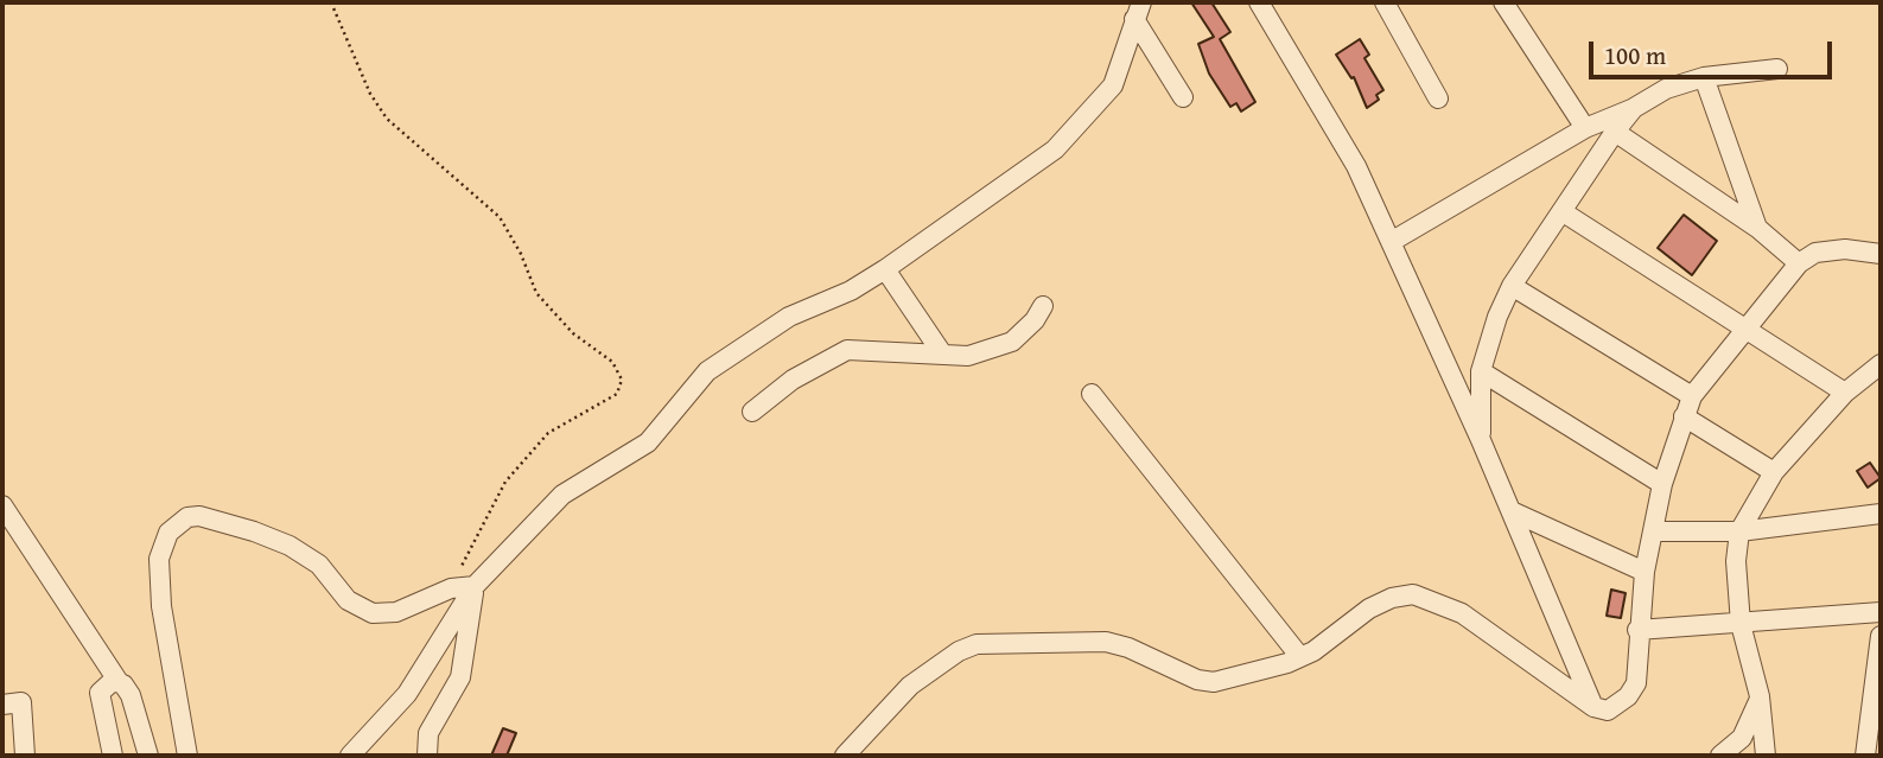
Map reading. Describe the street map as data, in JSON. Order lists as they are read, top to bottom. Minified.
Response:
{"scale_bar":"100 m"}
